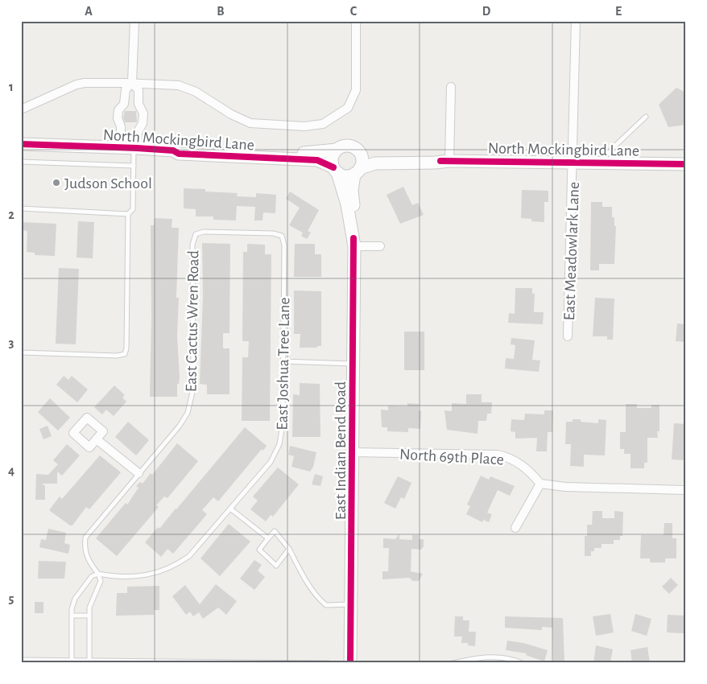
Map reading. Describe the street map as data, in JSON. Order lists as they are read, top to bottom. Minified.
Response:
{"streets":{"street":["North Mockingbird Lane","East Meadowlark Lane","East Indian Bend Road","North 69th Place"],"lane":["East Cactus Wren Road","East Joshua Tree Lane"]},"crossings":[["North Mockingbird Lane","East Meadowlark Lane"],["North Mockingbird Lane","East Indian Bend Road"],["East Cactus Wren Road","East Joshua Tree Lane"],["East Indian Bend Road","North 69th Place"]],"places":["Judson School"],"grid":{"columns":["A","B","C","D","E"],"rows":["1","2","3","4","5"]}}
